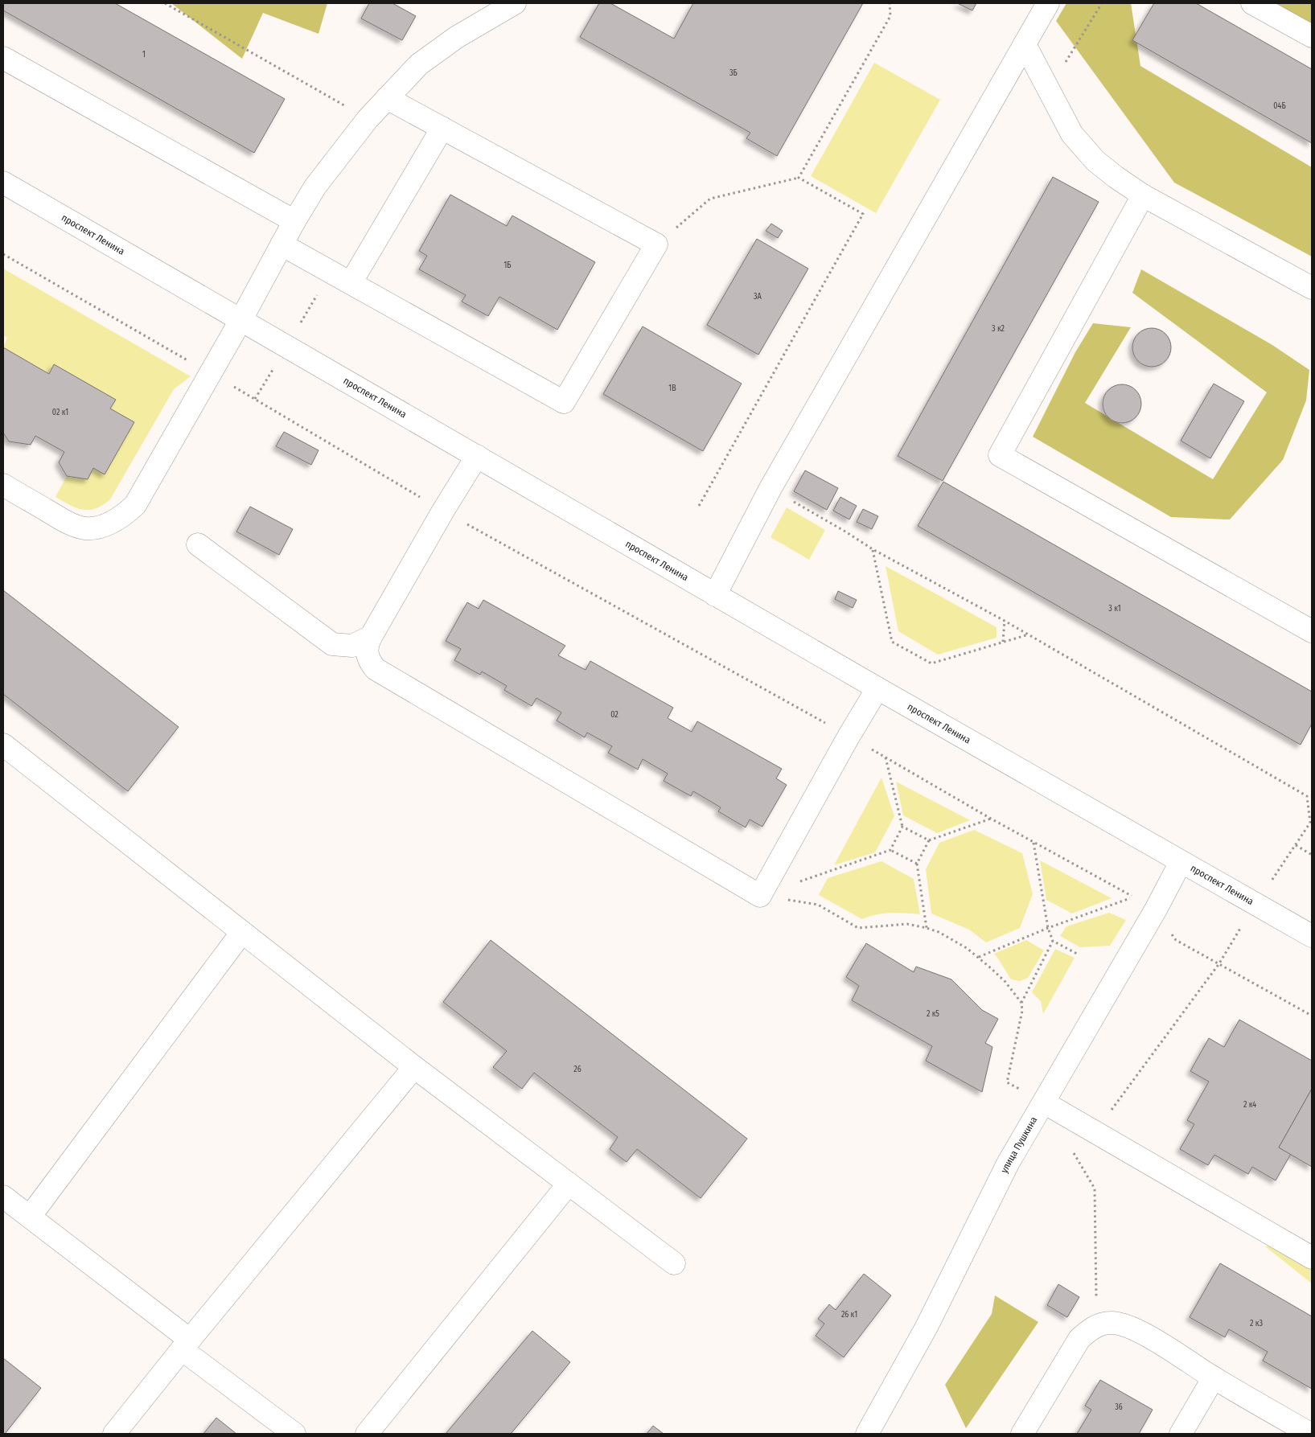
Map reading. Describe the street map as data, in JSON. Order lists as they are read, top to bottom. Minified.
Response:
{"streets":{"main road":["проспект Ленина","улица Пушкина"]},"crossings":[["проспект Ленина","улица Пушкина"]],"house_numbers":["1","3Б","04Б","1Б","3А","3 к2","1В","02 к1","3 к1","02","2 к5","26","2 к4","26 к1","2 к3","36"]}
